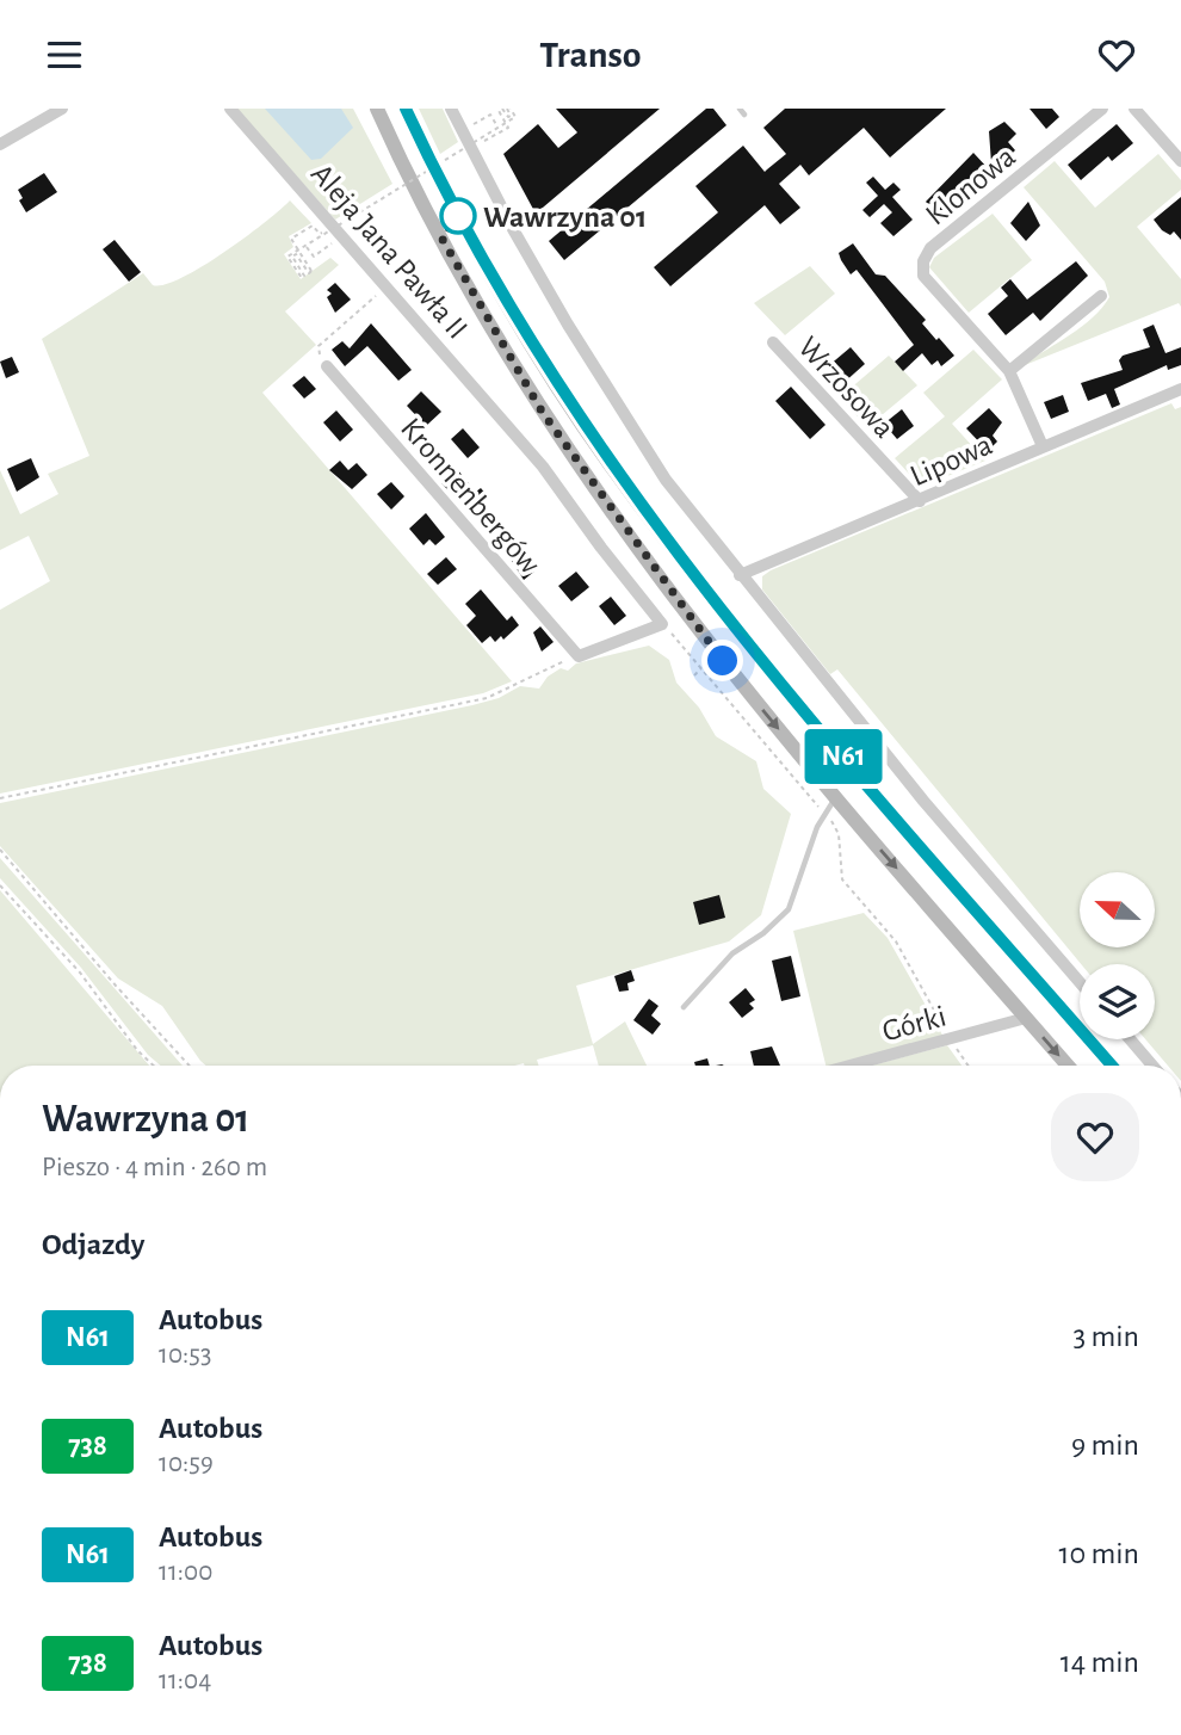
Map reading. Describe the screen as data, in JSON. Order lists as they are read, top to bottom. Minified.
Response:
{"streets":{"street":["Klonowa","Aleja Jana Pawła II","Wrzosowa","Lipowa","Kronnenbergów","Górki"]},"crossings":[["Wrzosowa","Lipowa"]],"places":["Wawrzyna 01"],"lines":["bus line N61"],"north":"left","page":{"header":"Transo","on_map":"N61","heading":[["Wawrzyna 01","Pieszo · 4 min · 260 m"],"Odjazdy"],"list":[{"mark":"N61","name":"Autobus","note":"10:53","value":"3 min"},{"mark":"738","name":"Autobus","note":"10:59","value":"9 min"},{"mark":"N61","name":"Autobus","note":"11:00","value":"10 min"},{"mark":"738","name":"Autobus","note":"11:04","value":"14 min"}]}}
